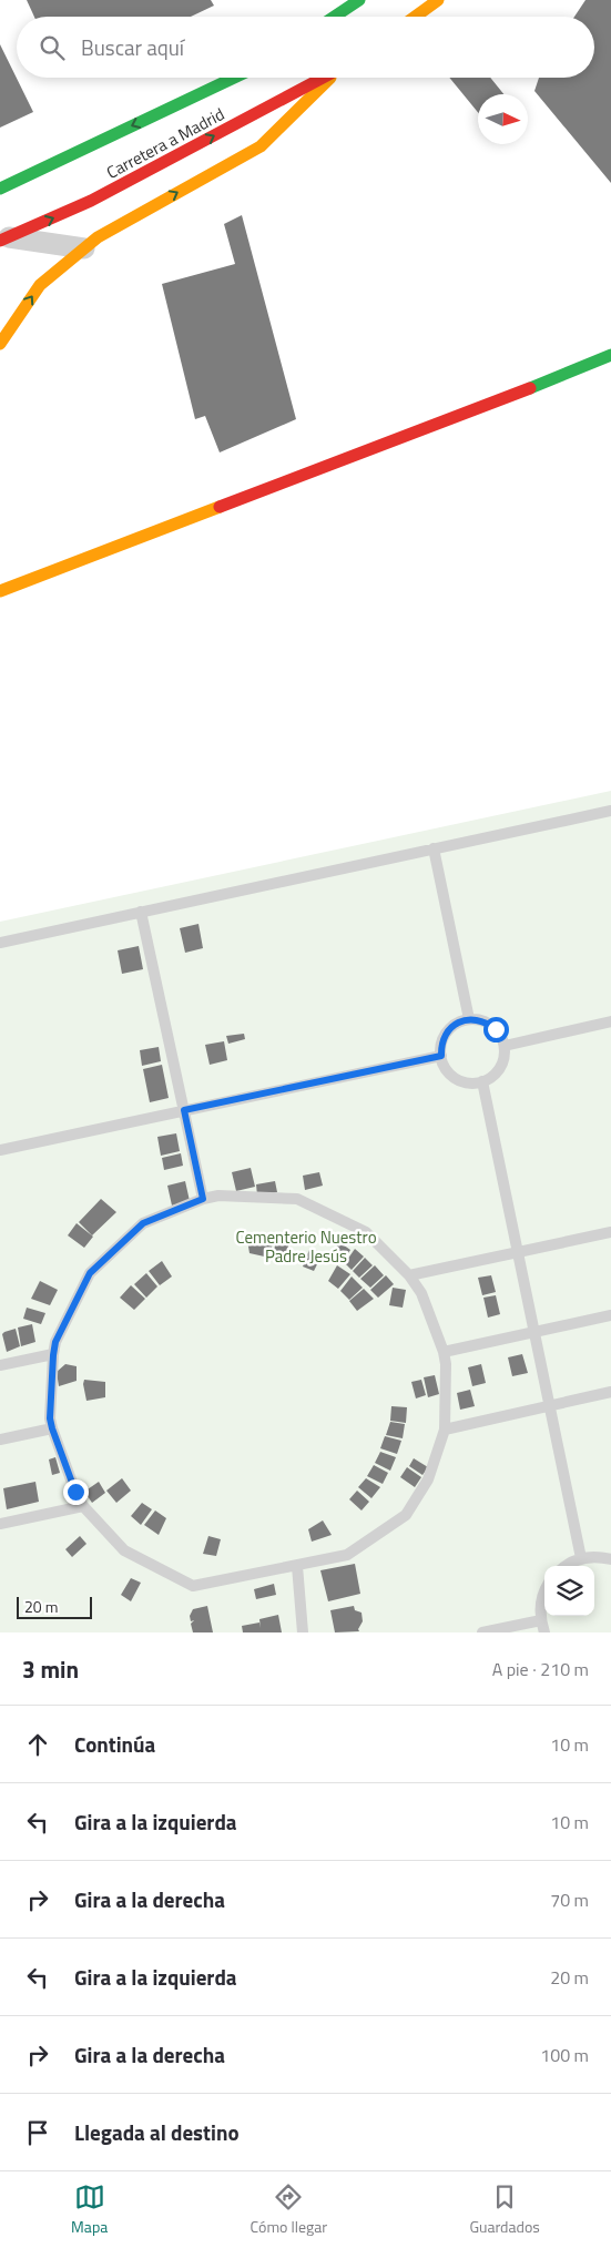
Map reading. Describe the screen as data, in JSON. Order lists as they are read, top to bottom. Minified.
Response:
{"streets":{"street":["Carretera a Madrid"]},"parks":["Cementerio Nuestro Padre Jesús"],"scale_bar":"20 m","north":"right","page":{"search":"Buscar aquí","scale":"20 m","heading":["3 min","A pie · 210 m"],"list":[["Continúa","10 m"],["Gira a la izquierda","10 m"],["Gira a la derecha","70 m"],["Gira a la izquierda","20 m"],["Gira a la derecha","100 m"],"Llegada al destino"],"nav":["Mapa","Cómo llegar","Guardados"]}}
